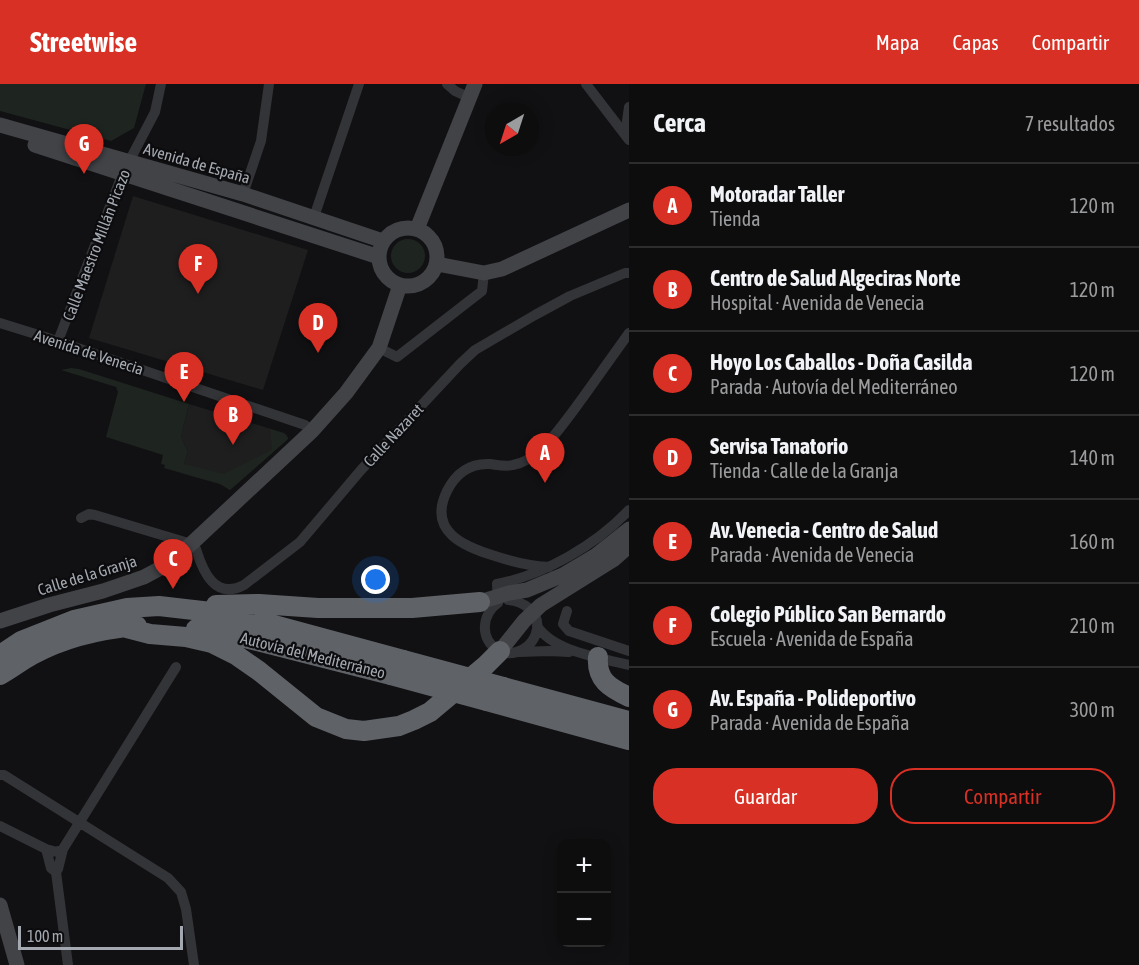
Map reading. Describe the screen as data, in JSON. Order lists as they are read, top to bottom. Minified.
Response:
{"streets":{"highway":["Autovía del Mediterráneo"],"main road":["Avenida de España","Calle de la Granja"],"street":["Calle Maestro Millán Picazo","Avenida de Venecia","Calle Nazaret"]},"crossings":[["Avenida de España","Calle Maestro Millán Picazo"],["Avenida de España","Calle de la Granja"],["Calle Maestro Millán Picazo","Avenida de Venecia"],["Avenida de Venecia","Calle de la Granja"],["Calle Nazaret","Calle de la Granja"]],"scale_bar":"100 m","north":"bottom left","page":{"header":"Streetwise","nav":["Mapa","Capas","Compartir"],"heading":["Cerca","7 resultados"],"pins":["G","F","D","E","B","A","C"],"list":[{"mark":"A","name":"Motoradar Taller","note":"Tienda","value":"120 m"},{"mark":"B","name":"Centro de Salud Algeciras Norte","note":"Hospital · Avenida de Venecia","value":"120 m"},{"mark":"C","name":"Hoyo Los Caballos - Doña Casilda","note":"Parada · Autovía del Mediterráneo","value":"120 m"},{"mark":"D","name":"Servisa Tanatorio","note":"Tienda · Calle de la Granja","value":"140 m"},{"mark":"E","name":"Av. Venecia - Centro de Salud","note":"Parada · Avenida de Venecia","value":"160 m"},{"mark":"F","name":"Colegio Público San Bernardo","note":"Escuela · Avenida de España","value":"210 m"},{"mark":"G","name":"Av. España - Polideportivo","note":"Parada · Avenida de España","value":"300 m"}],"buttons":["Guardar","Compartir"],"map_buttons":["+","−"],"scale":"100 m"}}
